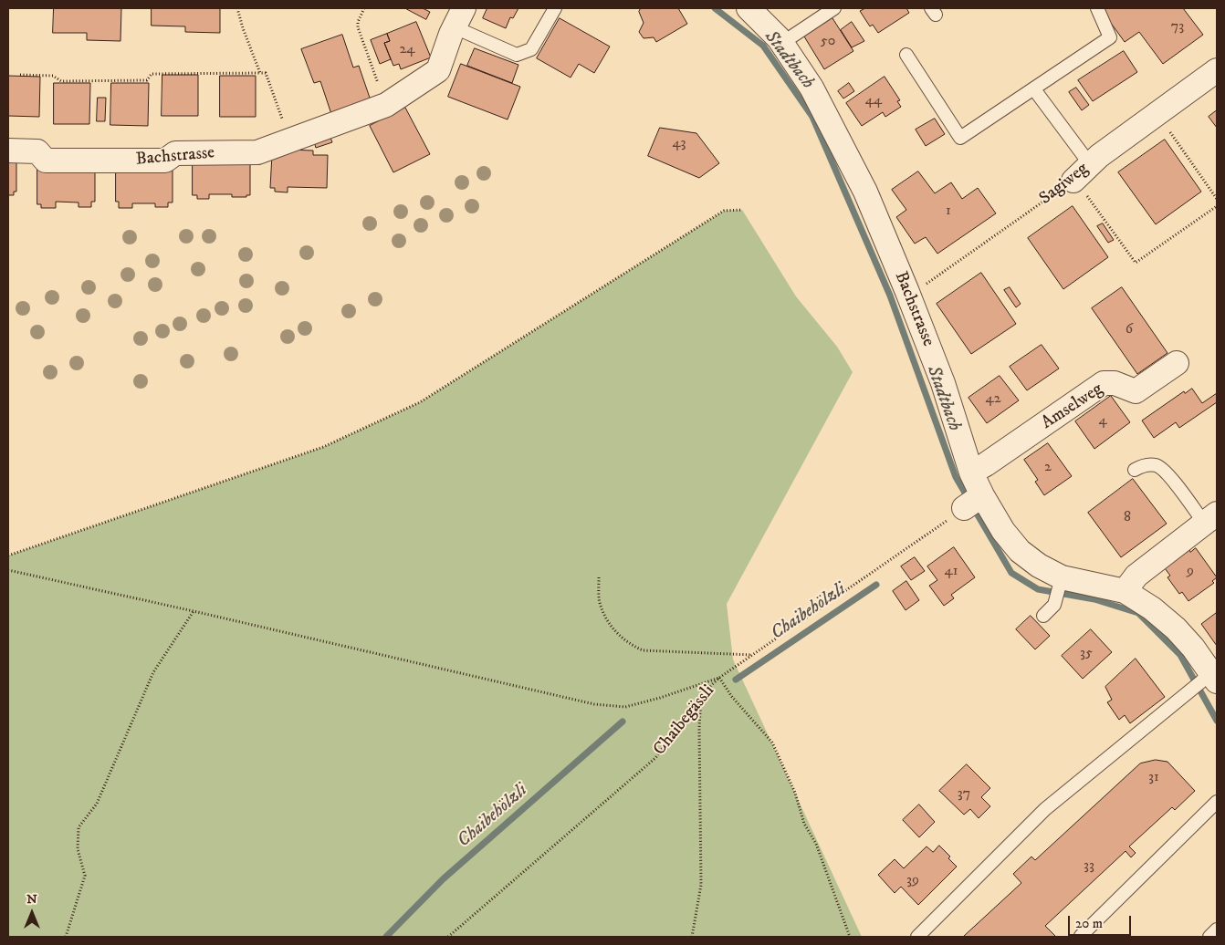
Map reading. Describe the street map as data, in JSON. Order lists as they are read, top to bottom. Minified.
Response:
{"streets":{"street":["Bachstrasse","Sagiweg","Amselweg"],"path":["Chaibegässli"]},"crossings":[["Bachstrasse","Sagiweg"],["Bachstrasse","Amselweg"],["Bachstrasse","Chaibegässli"]],"water":["Stadtbach","Chaibehölzli"],"house_numbers":["73","50","24","44","43","1","6","42","4","2","8","41","9","35","31","37","33","39"],"scale_bar":"20 m","north":"top"}
